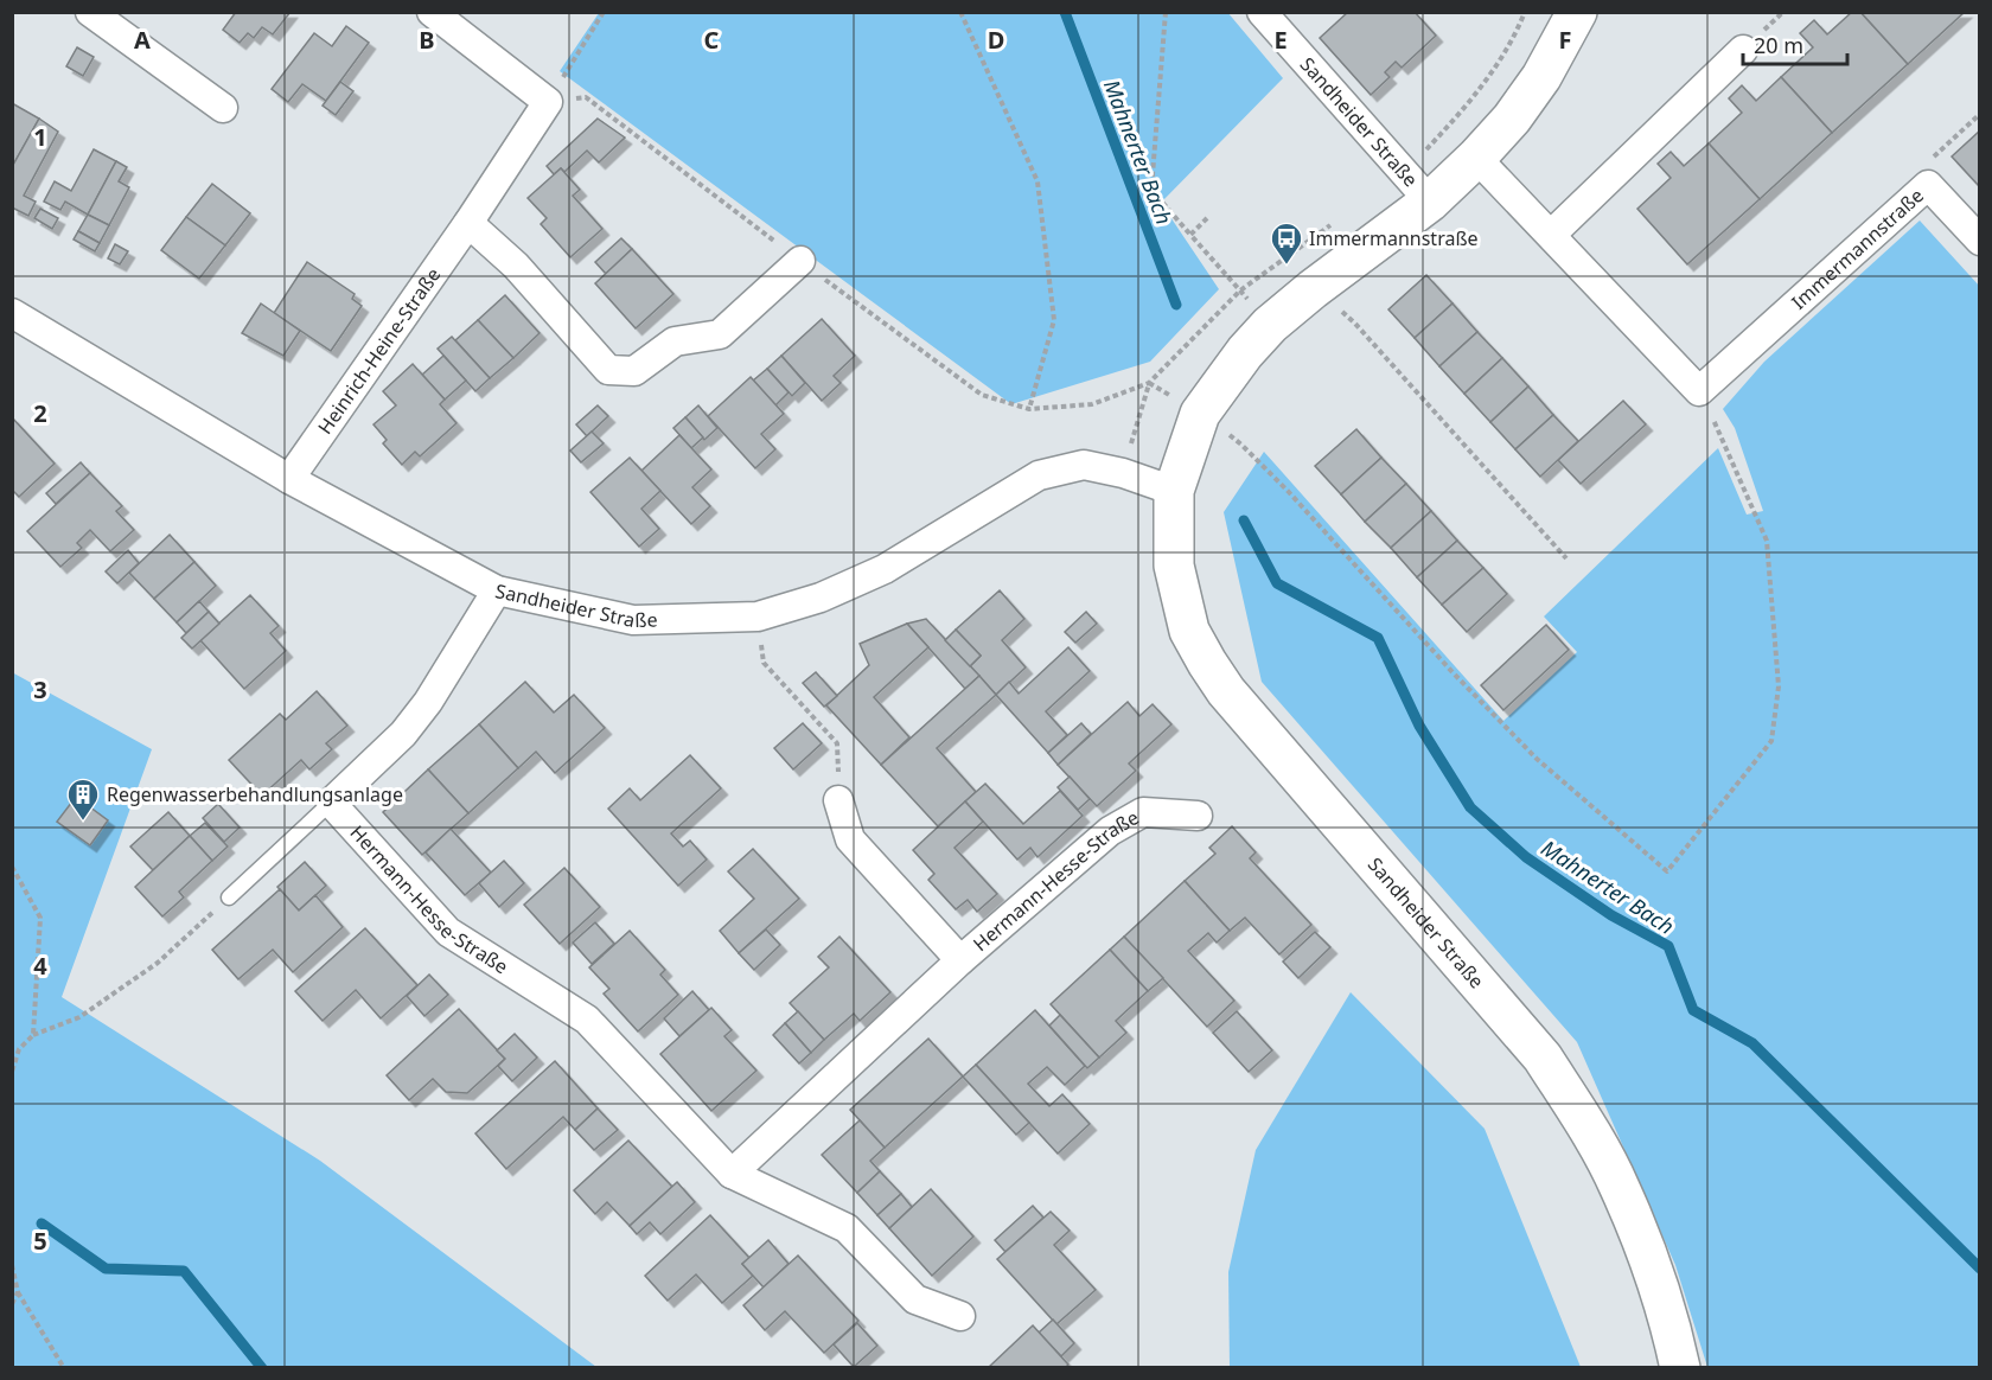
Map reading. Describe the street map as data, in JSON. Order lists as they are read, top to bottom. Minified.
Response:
{"streets":{"street":["Sandheider Straße","Immermannstraße","Heinrich-Heine-Straße","Hermann-Hesse-Straße"]},"crossings":[["Sandheider Straße","Heinrich-Heine-Straße"]],"water":["Mahnerter Bach"],"places":{"bus stop":["Immermannstraße"],"building":["Regenwasserbehandlungsanlage"]},"scale_bar":"20 m","grid":{"columns":["A","B","C","D","E","F"],"rows":["1","2","3","4","5"]}}
